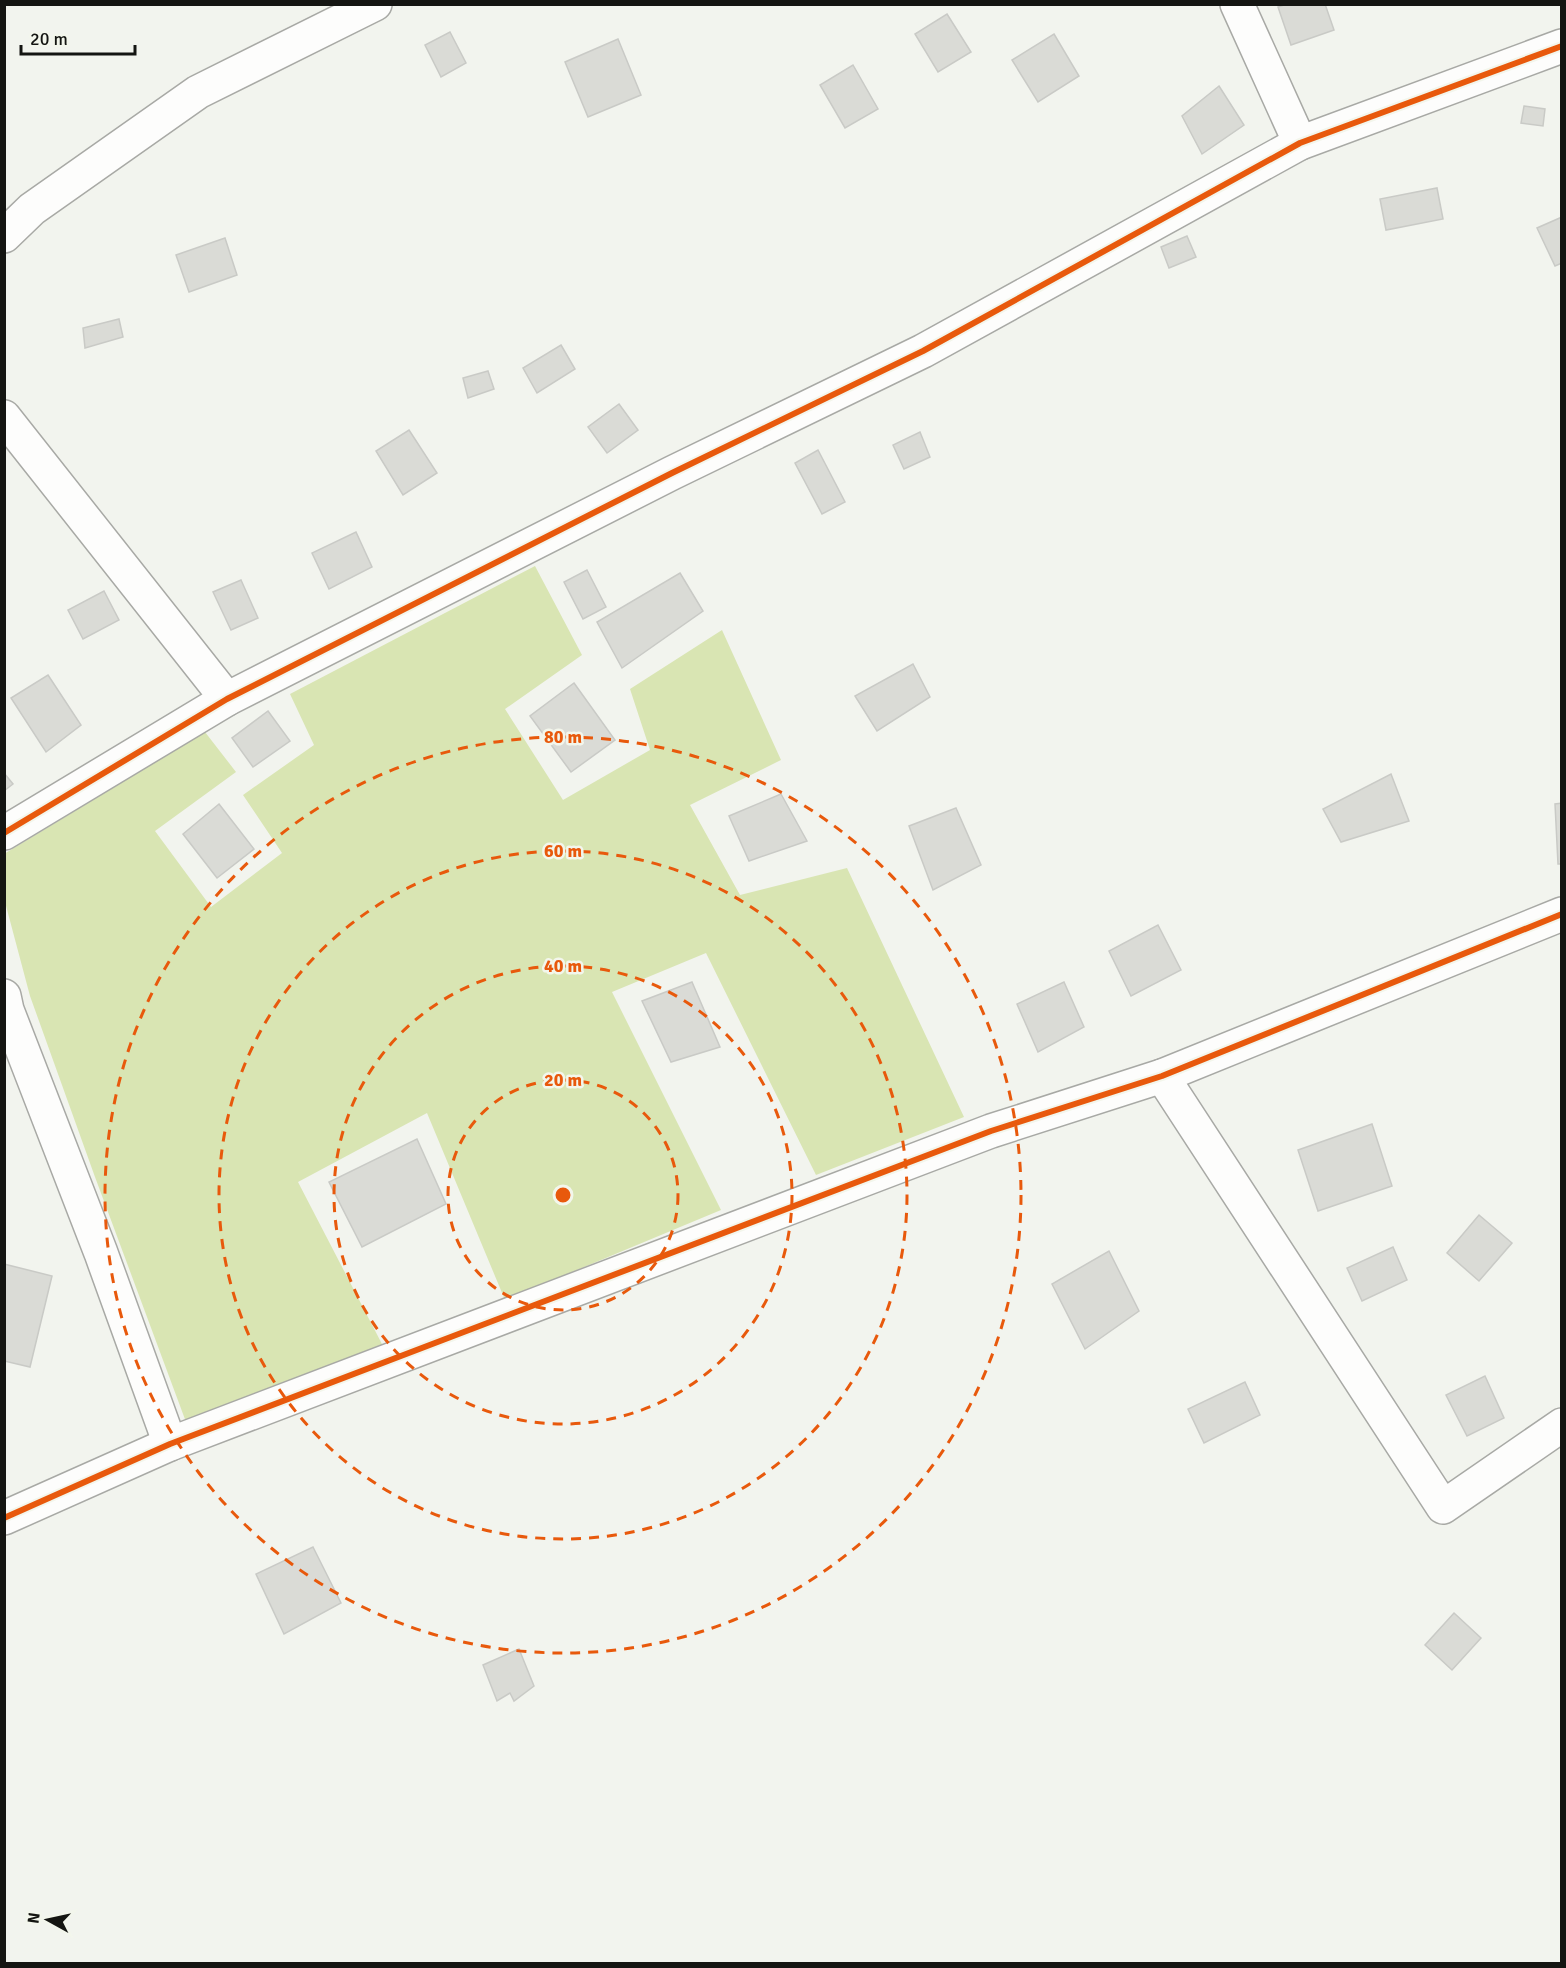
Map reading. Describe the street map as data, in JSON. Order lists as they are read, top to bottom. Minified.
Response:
{"scale_bar":"20 m","north":"left","rings":["80 m","60 m","40 m","20 m"]}
